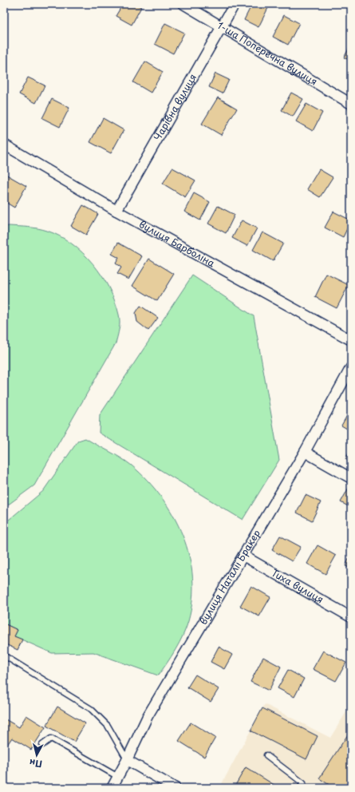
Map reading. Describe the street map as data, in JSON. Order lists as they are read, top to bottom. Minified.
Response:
{"streets":{"street":["1-ша Поперечна вулиця","Чарівна вулиця","вулиця Барболіна","вулиця Наталії Бракер","Тиха вулиця"]},"crossings":[["1-ша Поперечна вулиця","Чарівна вулиця"],["Чарівна вулиця","вулиця Барболіна"],["вулиця Наталії Бракер","Тиха вулиця"]],"north":"bottom"}
